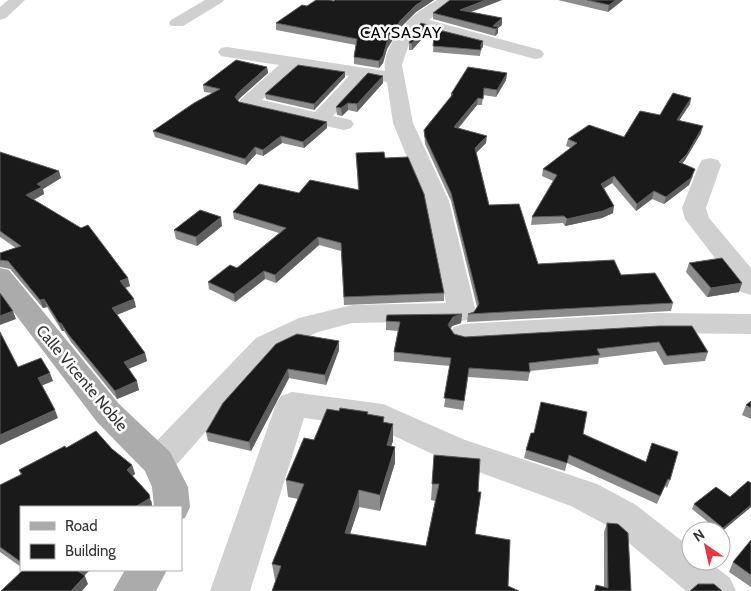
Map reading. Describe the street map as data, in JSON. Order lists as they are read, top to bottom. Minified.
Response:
{"streets":{"main road":["Calle Vicente Noble"]},"districts":["CAYSASAY"],"legend":["Road","Building"],"north":"top left"}
